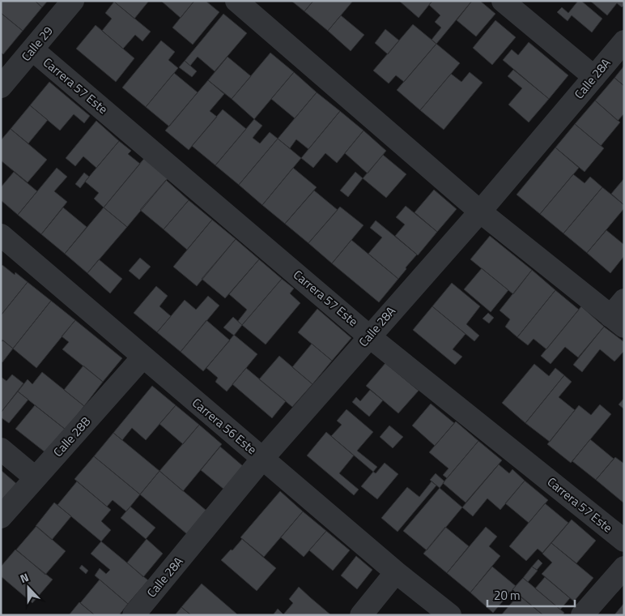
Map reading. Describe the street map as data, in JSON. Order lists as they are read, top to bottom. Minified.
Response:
{"streets":{"street":["Calle 29","Calle 28A","Carrera 57 Este","Carrera 56 Este","Calle 28B"]},"crossings":[["Calle 29","Carrera 57 Este"],["Calle 28A","Carrera 57 Este"],["Calle 28A","Carrera 56 Este"],["Carrera 56 Este","Calle 28B"]],"scale_bar":"20 m","north":"top"}
